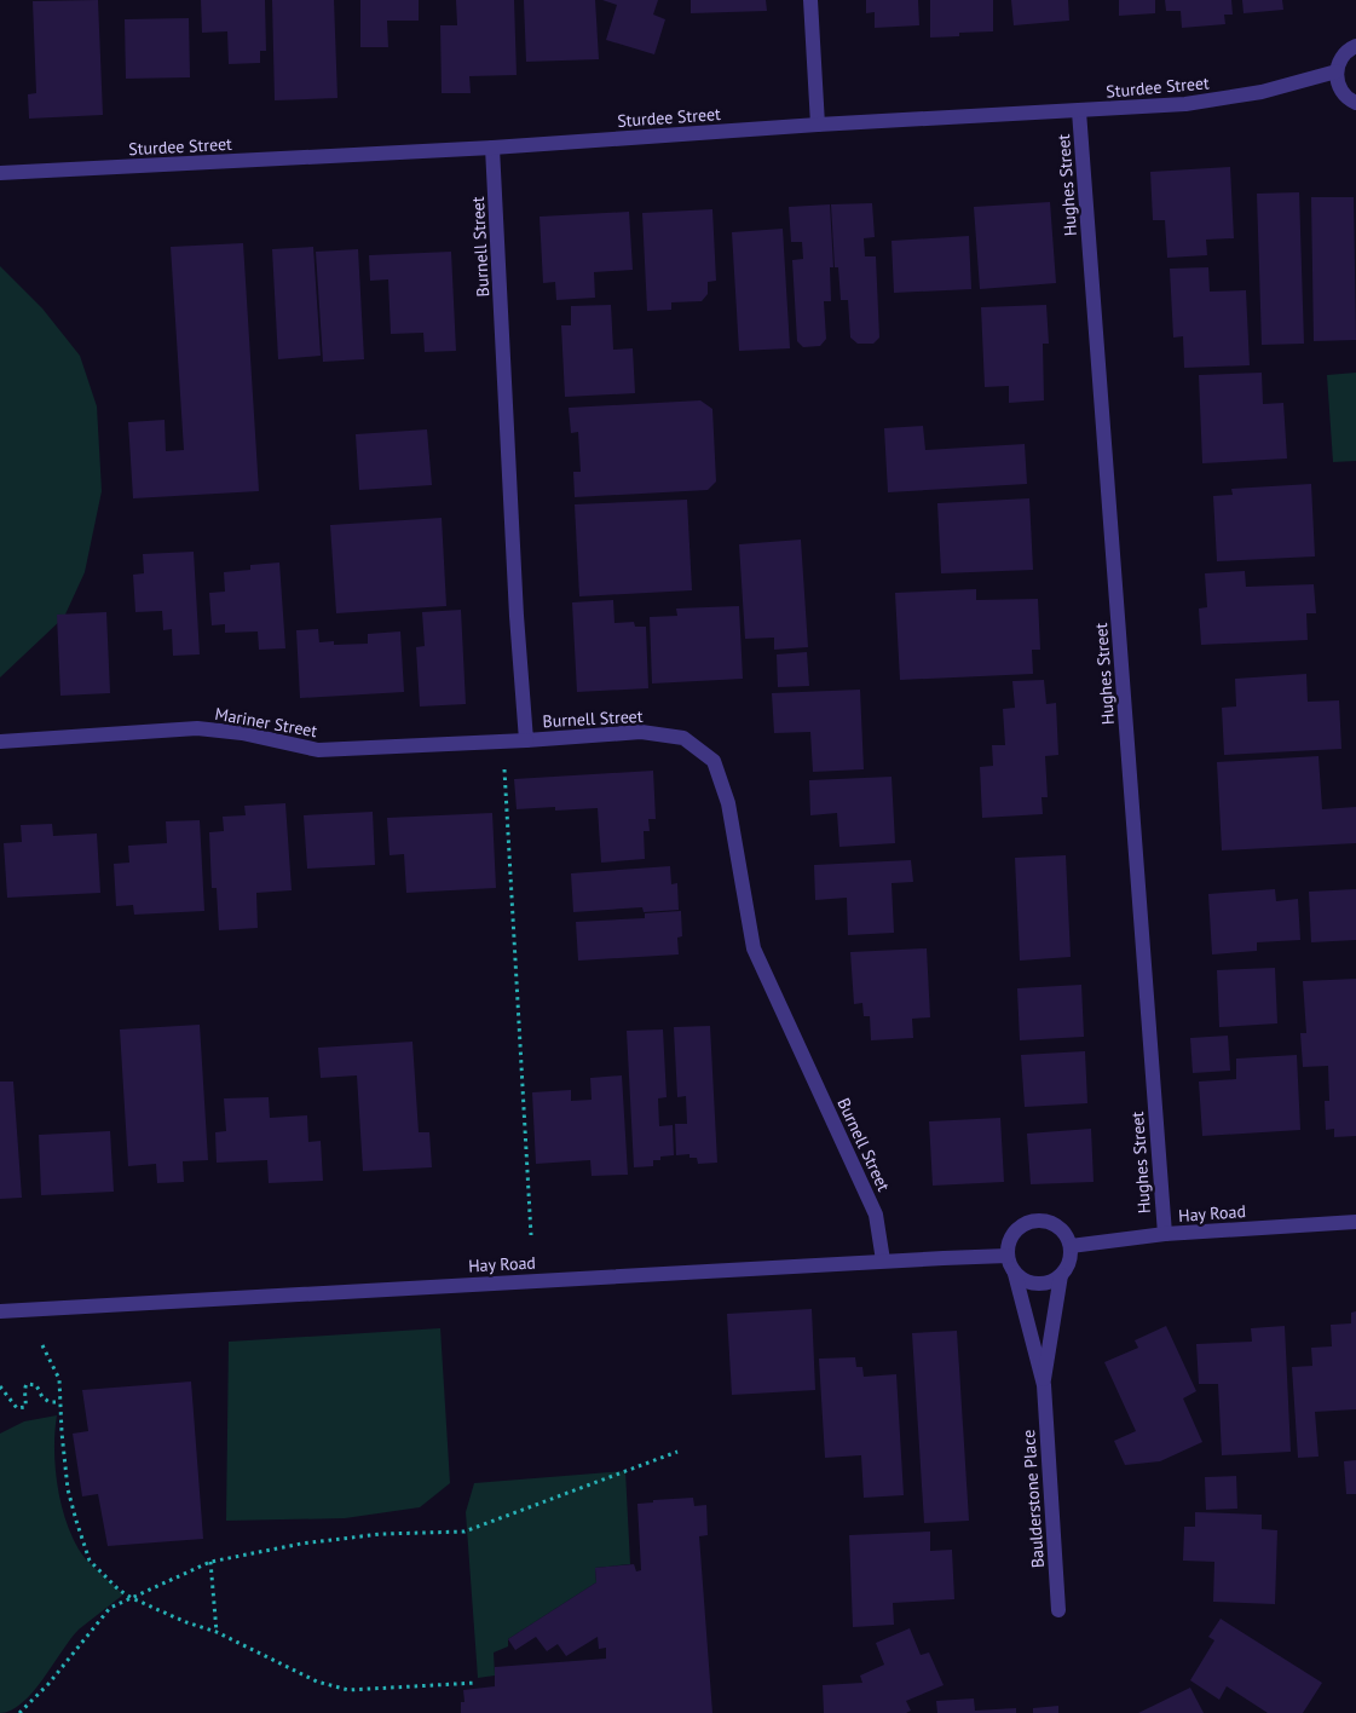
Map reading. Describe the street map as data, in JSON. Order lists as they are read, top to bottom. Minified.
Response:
{"streets":{"street":["Sturdee Street","Hughes Street","Burnell Street","Mariner Street","Hay Road","Baulderstone Place"]},"crossings":[["Sturdee Street","Hughes Street"],["Sturdee Street","Burnell Street"],["Hughes Street","Hay Road"],["Burnell Street","Mariner Street"],["Burnell Street","Hay Road"],["Hay Road","Baulderstone Place"]]}
